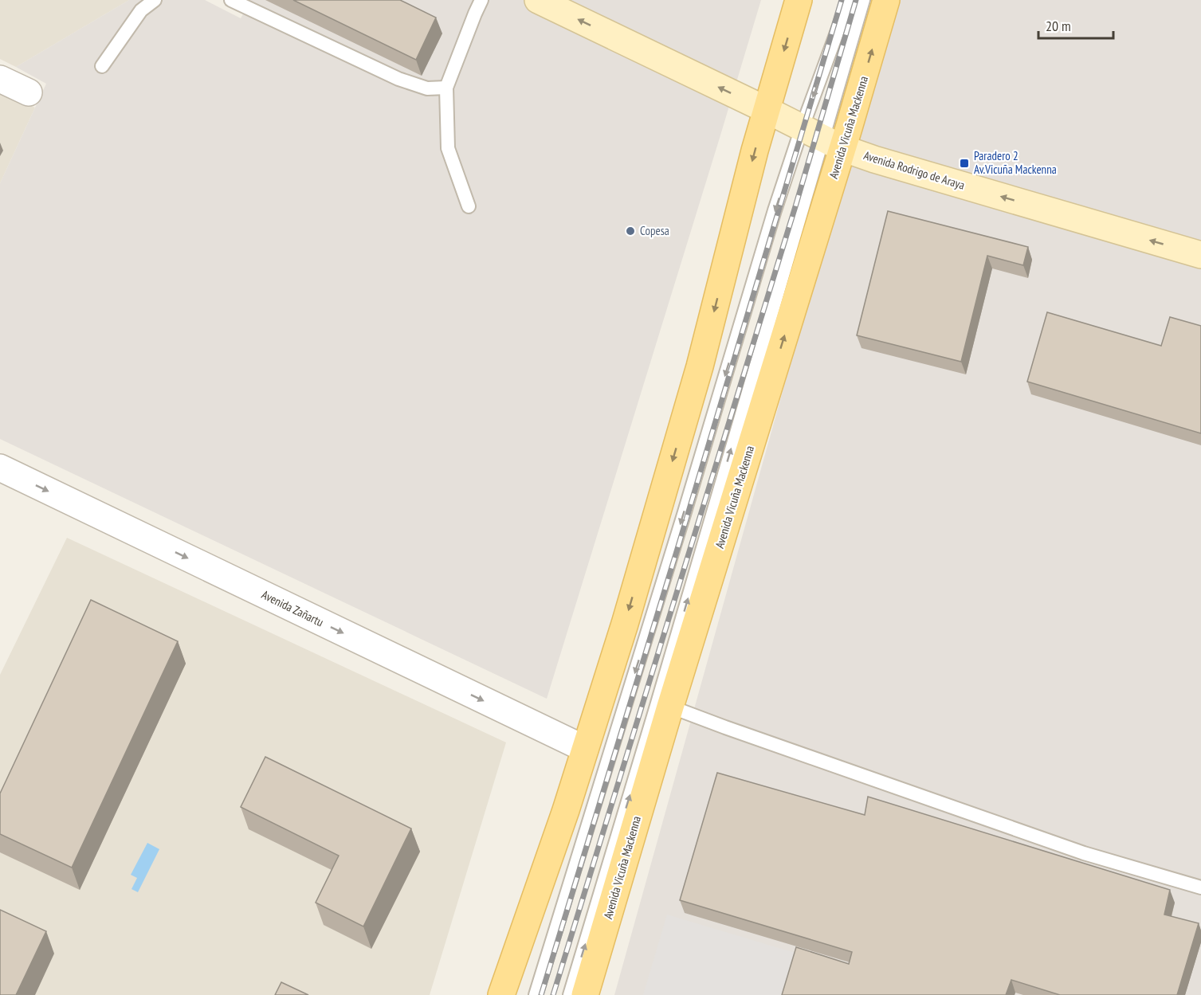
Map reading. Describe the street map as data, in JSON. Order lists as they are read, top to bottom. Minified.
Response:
{"streets":{"main road":["Avenida Vicuña Mackenna","Avenida Rodrigo de Araya"],"street":["Avenida Zañartu"]},"crossings":[["Avenida Vicuña Mackenna","Avenida Rodrigo de Araya"]],"one_way":["Avenida Rodrigo de Araya","Avenida Zañartu"],"places":{"transit":["Paradero 2 Av.Vicuña Mackenna"],"other":["Copesa"]},"scale_bar":"20 m"}
